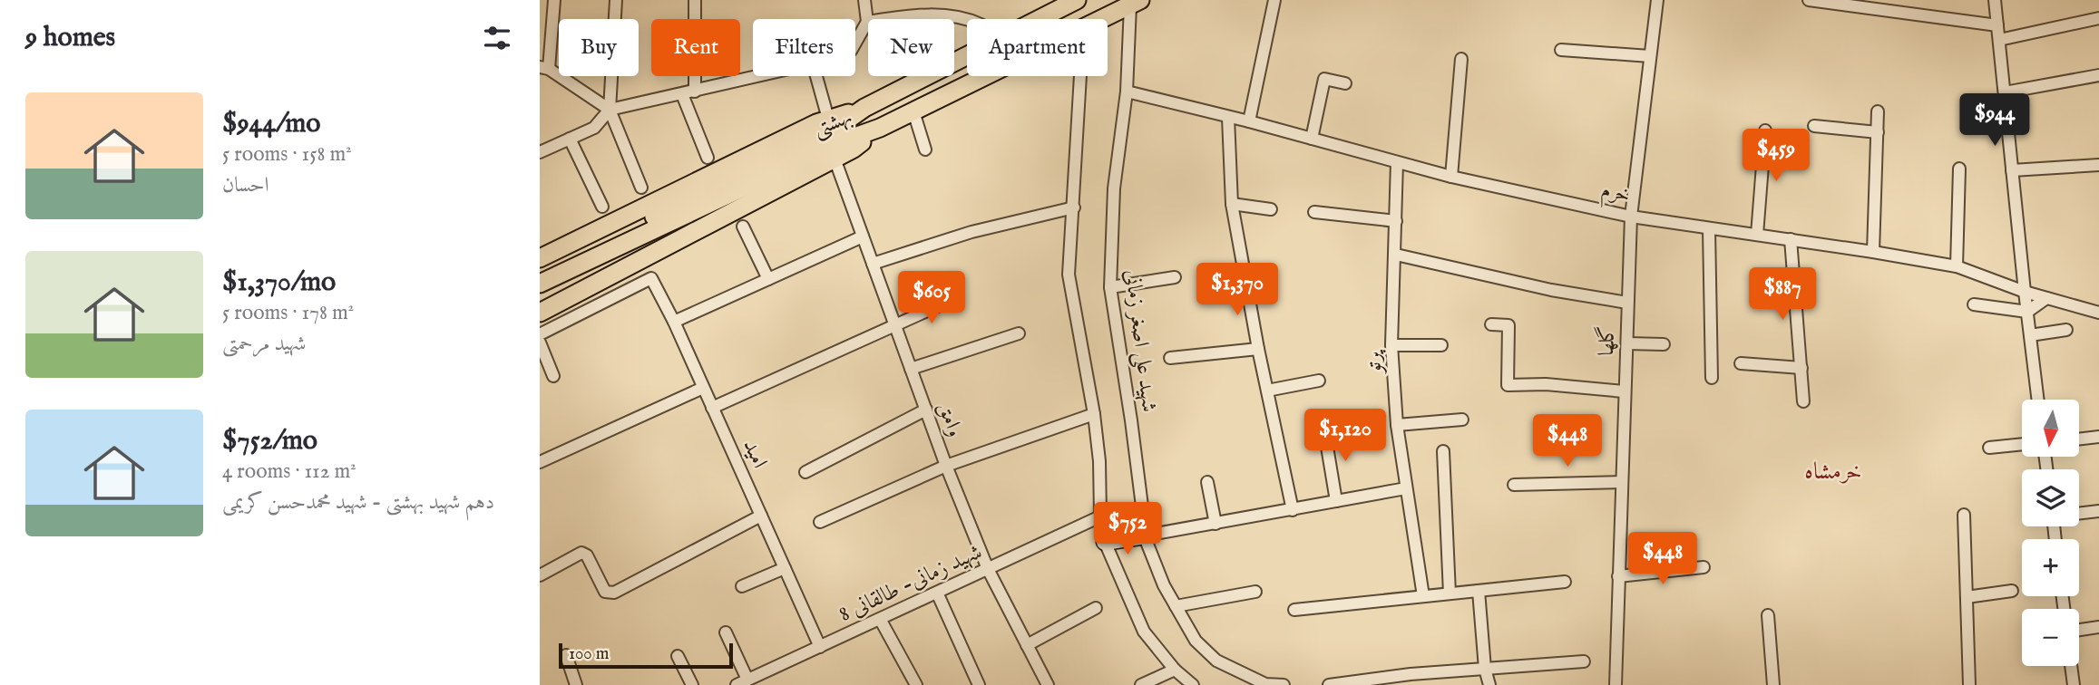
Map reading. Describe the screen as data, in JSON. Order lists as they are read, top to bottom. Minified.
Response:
{"streets":{"main road":["بهشتی"],"street":["خرم","شهید علی اصغر زمانی","گلها","پرتو","وامق","امید","شهید زمانی- طالقانی 8"]},"crossings":[["بهشتی","شهید علی اصغر زمانی"],["خرم","شهید علی اصغر زمانی"],["خرم","گلها"],["خرم","پرتو"],["وامق","شهید زمانی- طالقانی 8"],["امید","شهید زمانی- طالقانی 8"]],"districts":["خرمشاه"],"scale_bar":"100 m","north":"bottom","page":{"heading":"9 homes","chip":["Buy","Rent","Filters","New","Apartment"],"list":[{"name":"$944/mo","note":"5 rooms · 158 m² · احسان"},{"name":"$1,370/mo","note":"5 rooms · 178 m² · شهید مرحمتی"},{"name":"$752/mo","note":"4 rooms · 112 m² · دهم شهید بهشتی - شهید محمدحسن کریمی"}],"price":["$944","$459","$1,370","$887","$605","$1,120","$448","$752","$448"],"map_buttons":["+","−"],"scale":"100 m"}}
